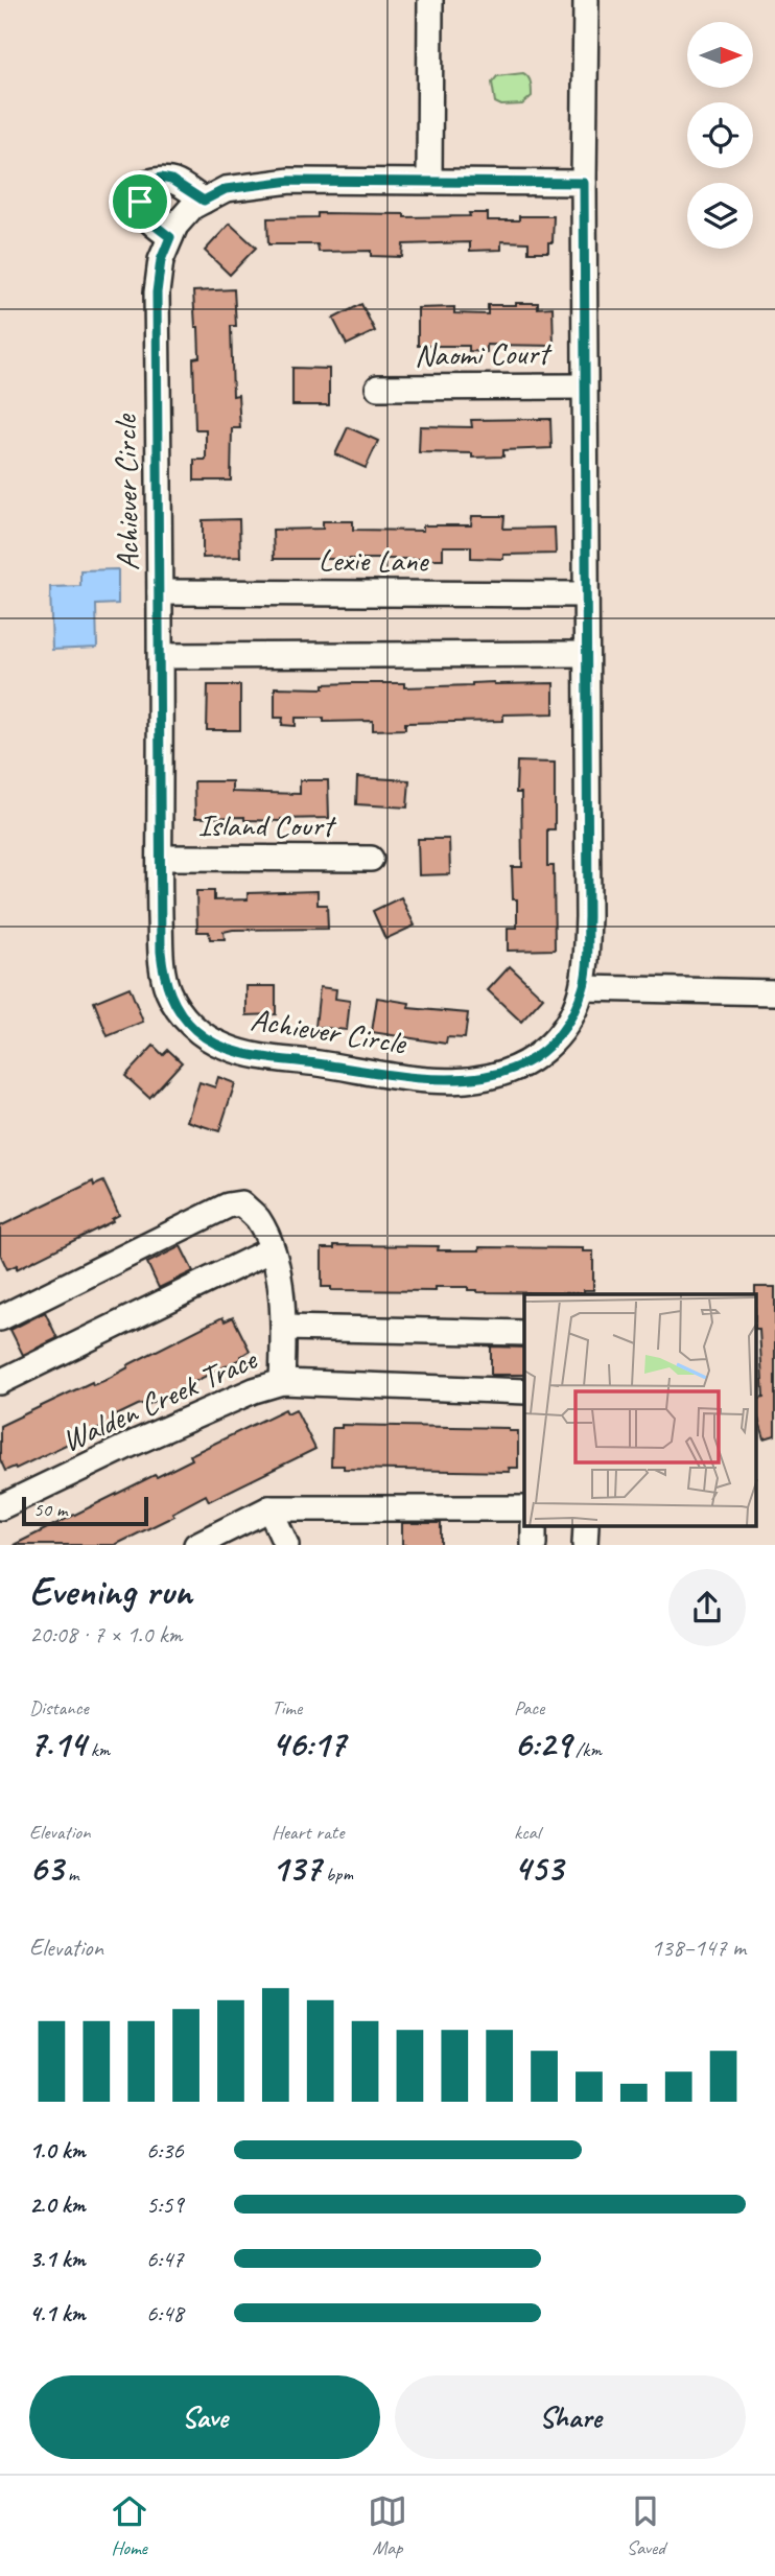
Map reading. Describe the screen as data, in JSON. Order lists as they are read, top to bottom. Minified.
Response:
{"streets":{"street":["Naomi Court","Achiever Circle","Lexie Lane","Island Court","Walden Creek Trace"]},"crossings":[["Naomi Court","Achiever Circle"],["Achiever Circle","Lexie Lane"],["Achiever Circle","Island Court"]],"scale_bar":"50 m","north":"right","page":{"scale":"50 m","heading":["Evening run","20:08 · 7 × 1.0 km"],"stats":[["Distance","7.14 km"],["Time","46:17"],["Pace","6:29 /km"],["Elevation","63 m"],["Heart rate","137 bpm"],["kcal","453"]],"chart":["Elevation","138–147 m"],"list":[{"name":"1.0 km","note":"6:36"},{"name":"2.0 km","note":"5:59"},{"name":"3.1 km","note":"6:47"},{"name":"4.1 km","note":"6:48"}],"buttons":["Save","Share"],"tabs":["Home","Map","Saved"]}}
